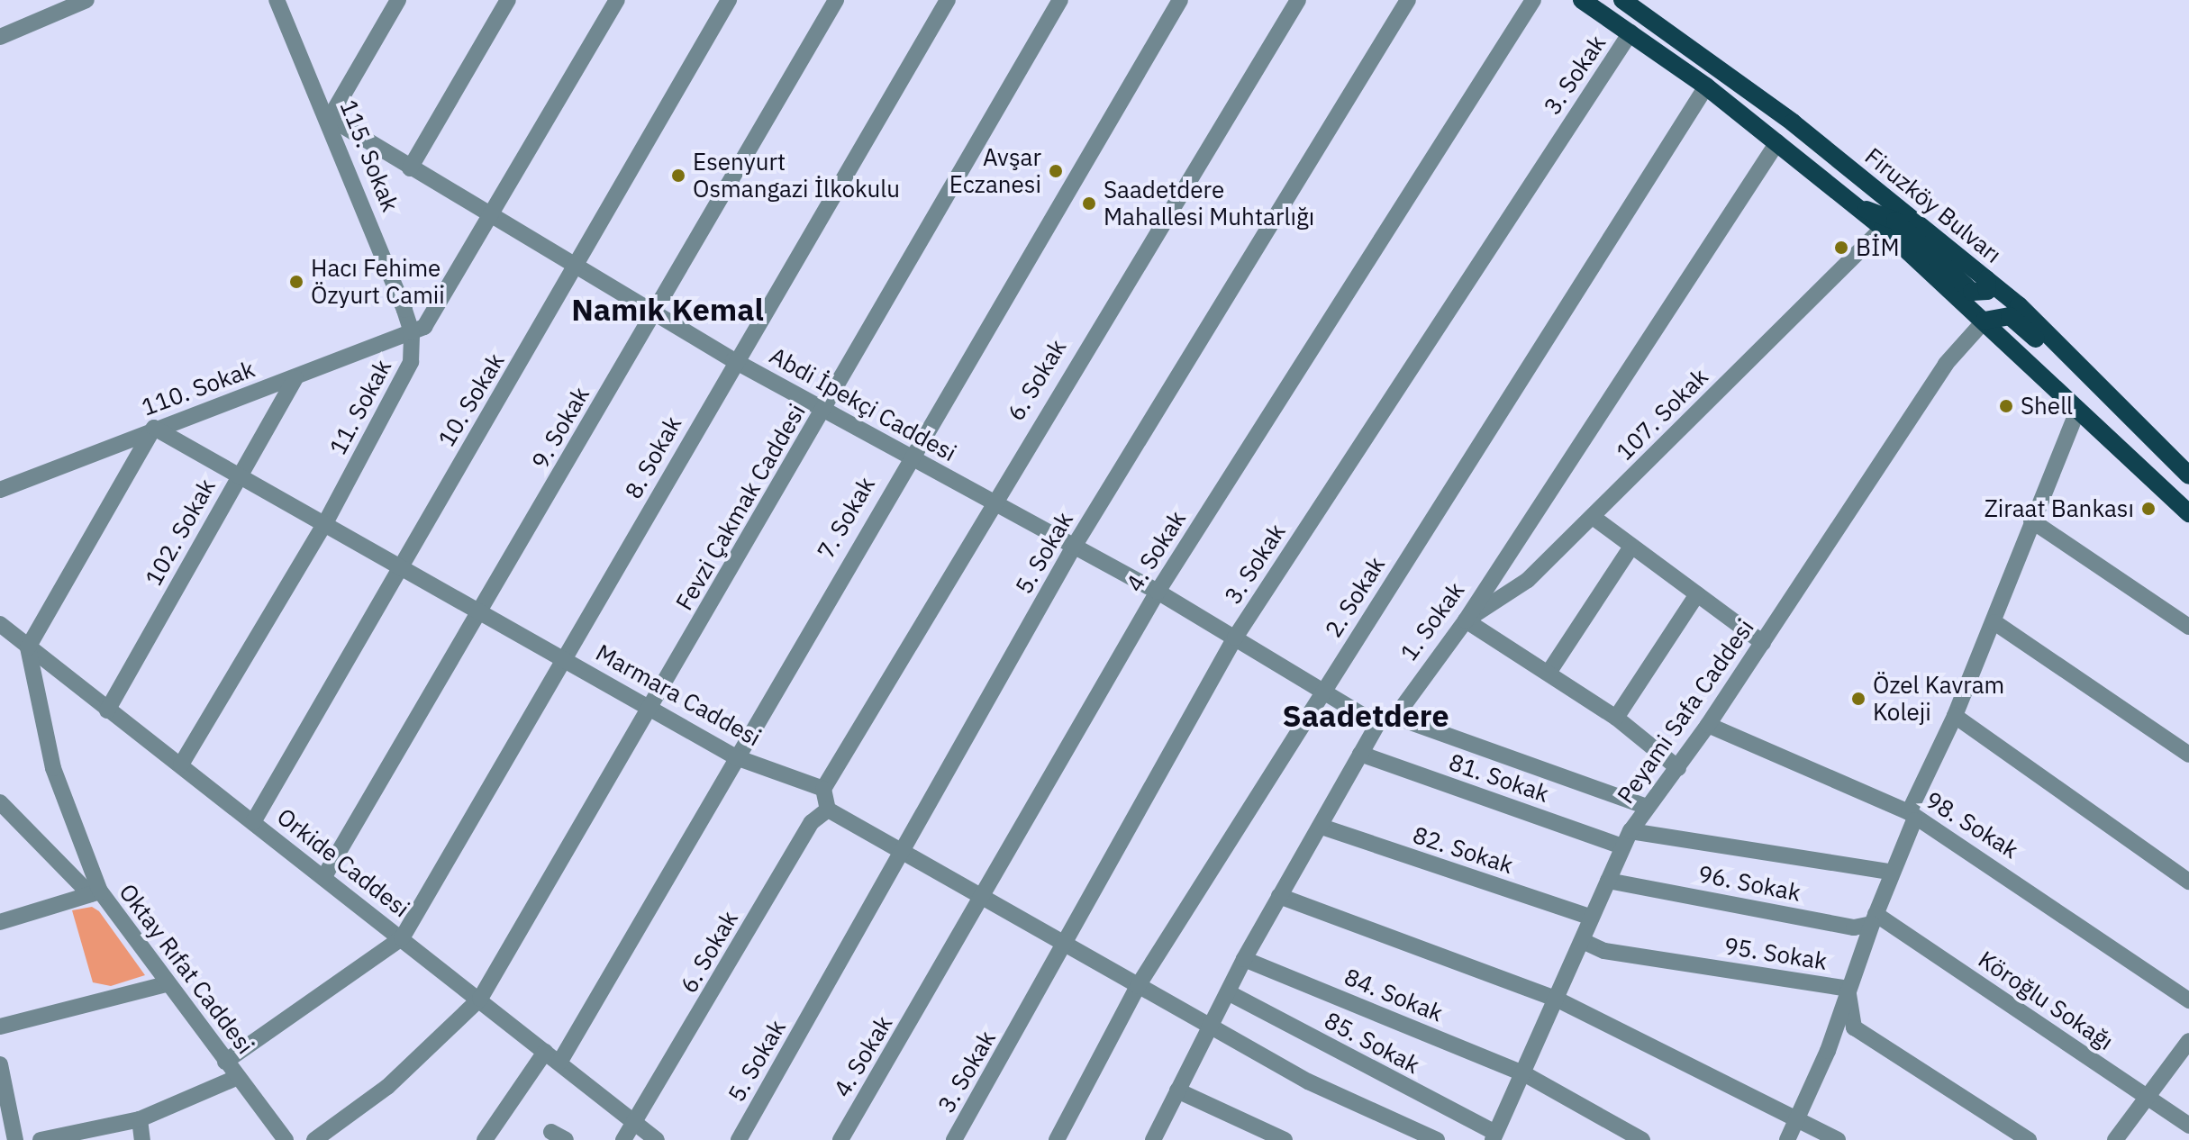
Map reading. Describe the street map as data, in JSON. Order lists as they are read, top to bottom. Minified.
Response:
{"streets":{"main road":["Firuzköy Bulvarı"],"street":["3. Sokak","115. Sokak","6. Sokak","110. Sokak","10. Sokak","Abdi İpekçi Caddesi","11. Sokak","107. Sokak","9. Sokak","8. Sokak","Fevzi Çakmak Caddesi","7. Sokak","102. Sokak","4. Sokak","5. Sokak","2. Sokak","1. Sokak","Marmara Caddesi","Peyami Safa Caddesi","81. Sokak","98. Sokak","82. Sokak","Orkide Caddesi","96. Sokak","95. Sokak","Oktay Rıfat Caddesi","84. Sokak","Köroğlu Sokağı","85. Sokak"]},"crossings":[["3. Sokak","Abdi İpekçi Caddesi"],["115. Sokak","110. Sokak"],["115. Sokak","Abdi İpekçi Caddesi"],["115. Sokak","11. Sokak"],["6. Sokak","Abdi İpekçi Caddesi"],["6. Sokak","Marmara Caddesi"],["6. Sokak","Orkide Caddesi"],["110. Sokak","11. Sokak"],["110. Sokak","102. Sokak"],["110. Sokak","Marmara Caddesi"],["10. Sokak","Abdi İpekçi Caddesi"],["10. Sokak","Marmara Caddesi"],["10. Sokak","Orkide Caddesi"],["Abdi İpekçi Caddesi","9. Sokak"],["Abdi İpekçi Caddesi","8. Sokak"],["Abdi İpekçi Caddesi","Fevzi Çakmak Caddesi"],["Abdi İpekçi Caddesi","7. Sokak"],["Abdi İpekçi Caddesi","4. Sokak"],["Abdi İpekçi Caddesi","5. Sokak"],["Abdi İpekçi Caddesi","2. Sokak"],["11. Sokak","Marmara Caddesi"],["11. Sokak","Orkide Caddesi"],["107. Sokak","1. Sokak"],["9. Sokak","Marmara Caddesi"],["9. Sokak","Orkide Caddesi"],["8. Sokak","Marmara Caddesi"],["8. Sokak","Orkide Caddesi"],["Fevzi Çakmak Caddesi","Marmara Caddesi"],["Fevzi Çakmak Caddesi","Orkide Caddesi"],["7. Sokak","Marmara Caddesi"],["7. Sokak","Orkide Caddesi"],["102. Sokak","Marmara Caddesi"],["102. Sokak","Orkide Caddesi"],["Peyami Safa Caddesi","81. Sokak"],["Peyami Safa Caddesi","98. Sokak"],["Peyami Safa Caddesi","82. Sokak"],["Peyami Safa Caddesi","96. Sokak"],["Peyami Safa Caddesi","95. Sokak"],["Peyami Safa Caddesi","84. Sokak"],["Peyami Safa Caddesi","85. Sokak"],["Orkide Caddesi","Oktay Rıfat Caddesi"],["96. Sokak","Köroğlu Sokağı"]],"districts":["Namık Kemal","Saadetdere"],"places":["Avşar Eczanesi","Esenyurt Osmangazi İlkokulu","Saadetdere Mahallesi Muhtarlığı","BİM","Hacı Fehime Özyurt Camii","Shell","Ziraat Bankası","Özel Kavram Koleji"]}
